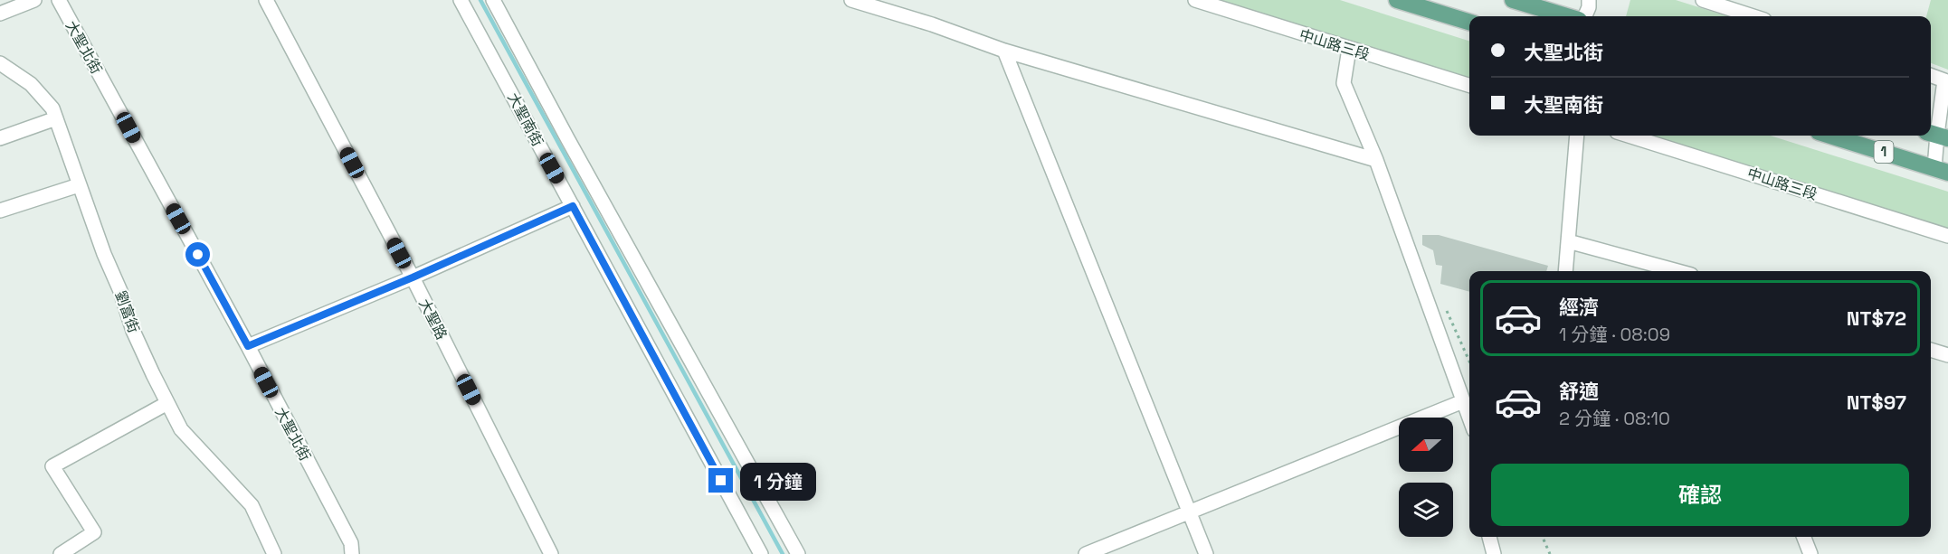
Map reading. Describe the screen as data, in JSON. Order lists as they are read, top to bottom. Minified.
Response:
{"streets":{"main road":["1"],"street":["中山路三段","大聖北街","大聖南街","劉富街","大聖路"]},"north":"left","page":{"banner":["大聖北街","大聖南街"],"list":[{"name":"經濟","note":"1 分鐘 · 08:09","value":"NT$72"},{"name":"舒適","note":"2 分鐘 · 08:10","value":"NT$97"}],"buttons":"確認","bubble":"1 分鐘"}}
